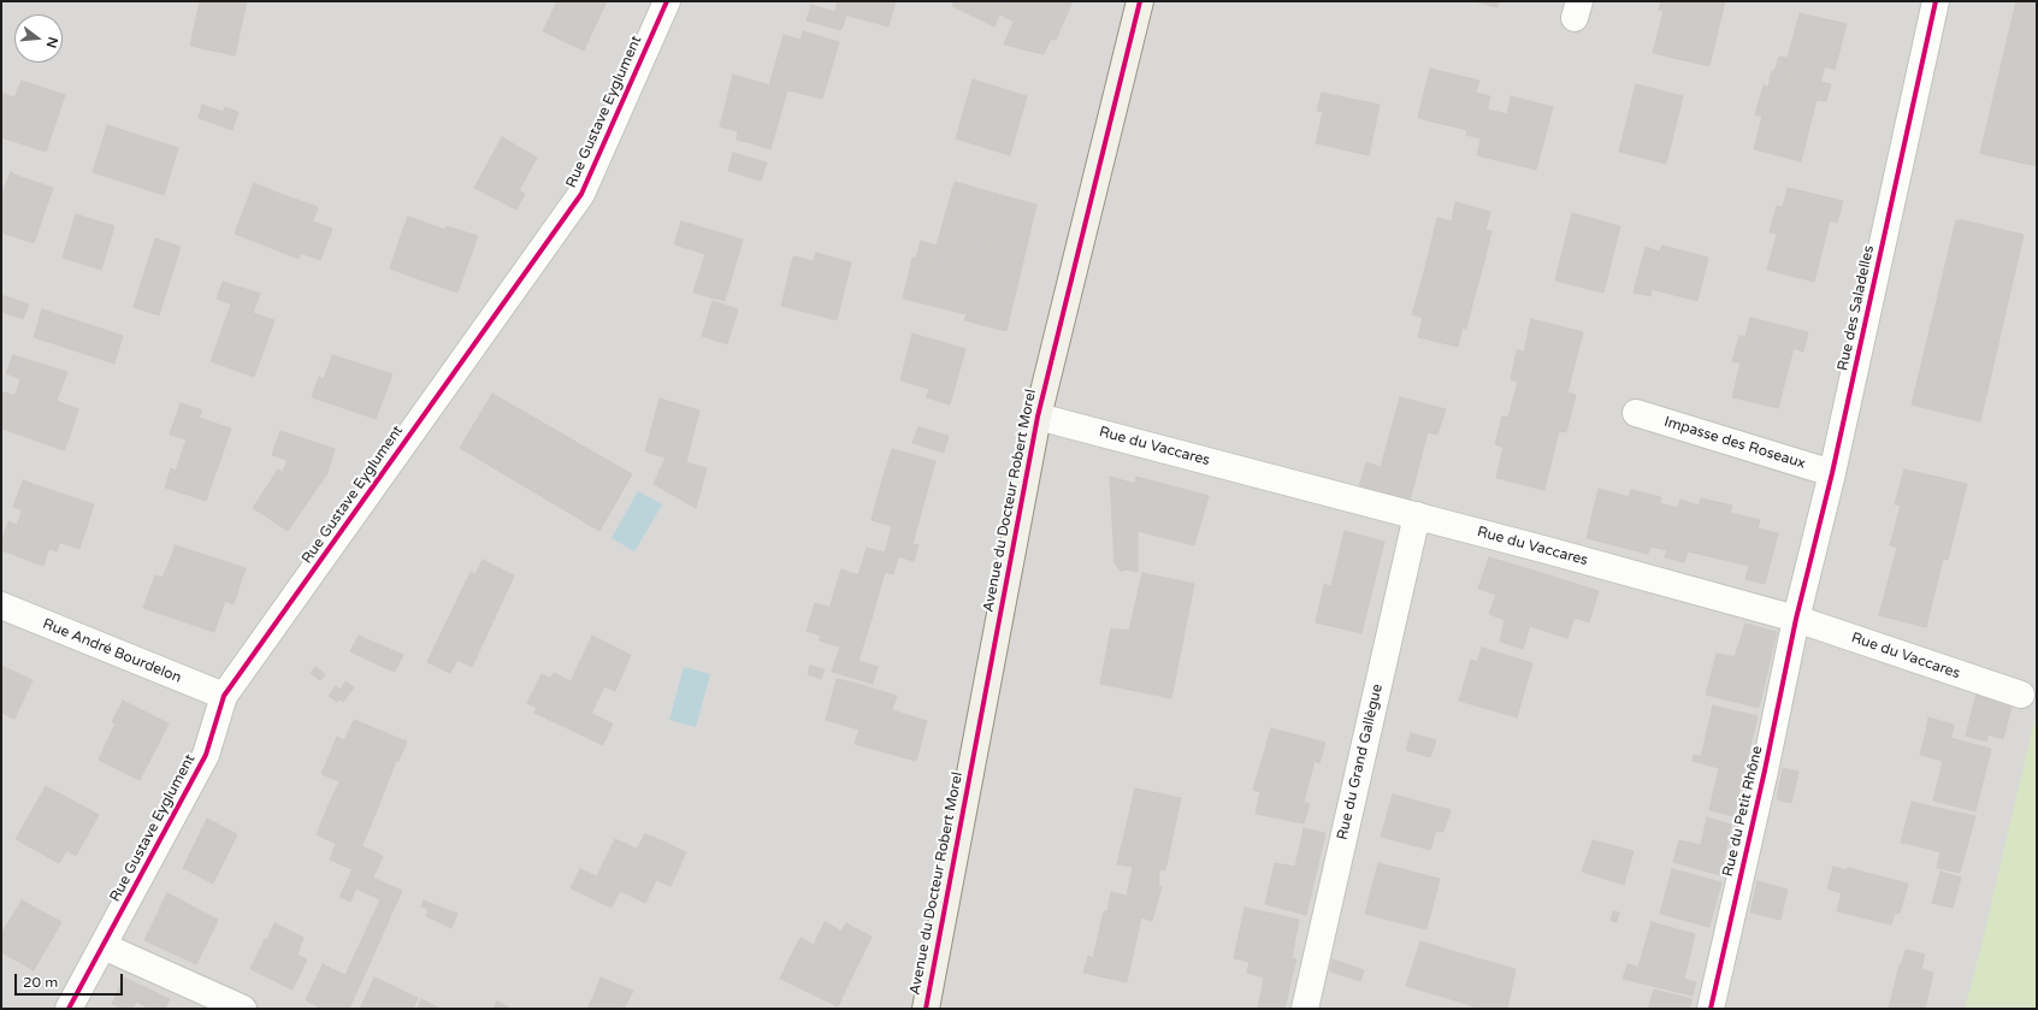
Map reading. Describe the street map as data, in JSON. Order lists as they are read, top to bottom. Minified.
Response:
{"streets":{"street":["Rue Gustave Eyglument","Rue des Saladelles","Impasse des Roseaux","Rue du Vaccares","Avenue du Docteur Robert Morel","Rue André Bourdelon","Rue du Grand Gallègue","Rue du Petit Rhône"]},"crossings":[["Rue Gustave Eyglument","Rue André Bourdelon"],["Rue des Saladelles","Impasse des Roseaux"],["Rue des Saladelles","Rue du Vaccares"],["Rue des Saladelles","Rue du Petit Rhône"],["Rue du Vaccares","Avenue du Docteur Robert Morel"],["Rue du Vaccares","Rue du Grand Gallègue"],["Rue du Vaccares","Rue du Petit Rhône"]],"scale_bar":"20 m","north":"right"}
